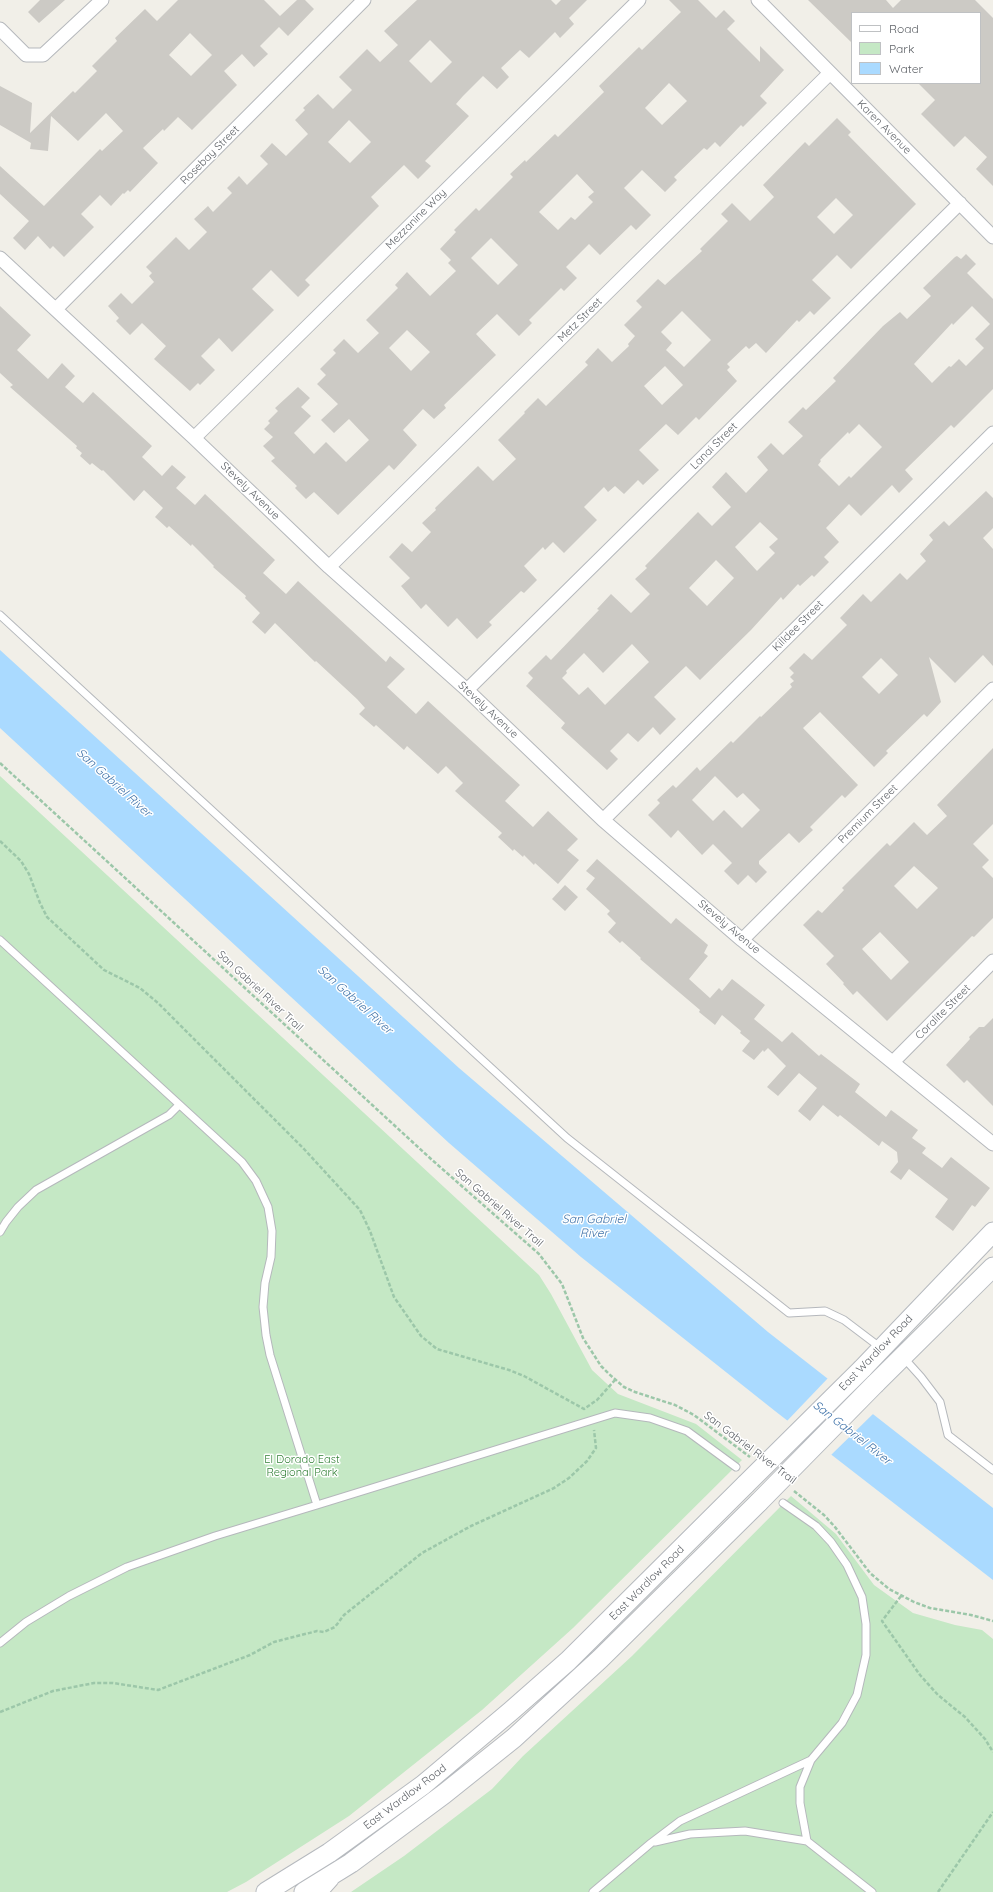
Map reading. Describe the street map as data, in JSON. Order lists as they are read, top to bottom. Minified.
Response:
{"streets":{"main road":["East Wardlow Road"],"street":["Karen Avenue","Rosebay Street","Mezzanine Way","Metz Street","Lanai Street","Stevely Avenue","Killdee Street","Premium Street","Coralite Street"],"path":["San Gabriel River Trail"]},"crossings":[["Karen Avenue","Metz Street"],["Karen Avenue","Lanai Street"],["Rosebay Street","Stevely Avenue"],["Mezzanine Way","Stevely Avenue"],["Metz Street","Stevely Avenue"],["Lanai Street","Stevely Avenue"],["Stevely Avenue","Killdee Street"],["Stevely Avenue","Premium Street"],["Stevely Avenue","Coralite Street"]],"water":["San Gabriel River"],"parks":["El Dorado East Regional Park"],"legend":["Road","Park","Water"]}
